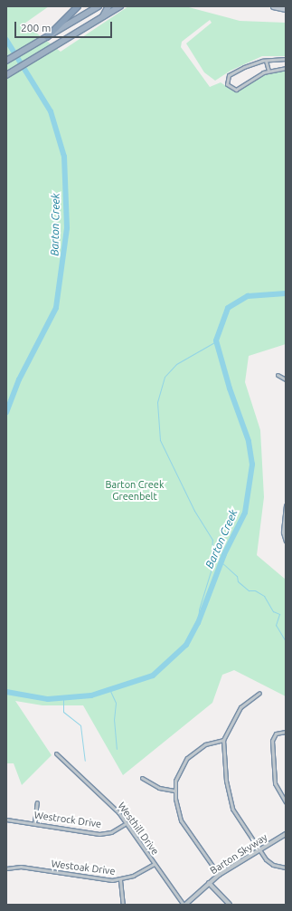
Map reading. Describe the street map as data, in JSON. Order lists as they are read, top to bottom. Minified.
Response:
{"streets":{"street":["Westrock Drive","Westhill Drive","Barton Skyway","Westoak Drive"]},"crossings":[["Westrock Drive","Westhill Drive"],["Westhill Drive","Barton Skyway"],["Westhill Drive","Westoak Drive"]],"water":["Barton Creek"],"parks":["Barton Creek Greenbelt"],"scale_bar":"200 m"}
